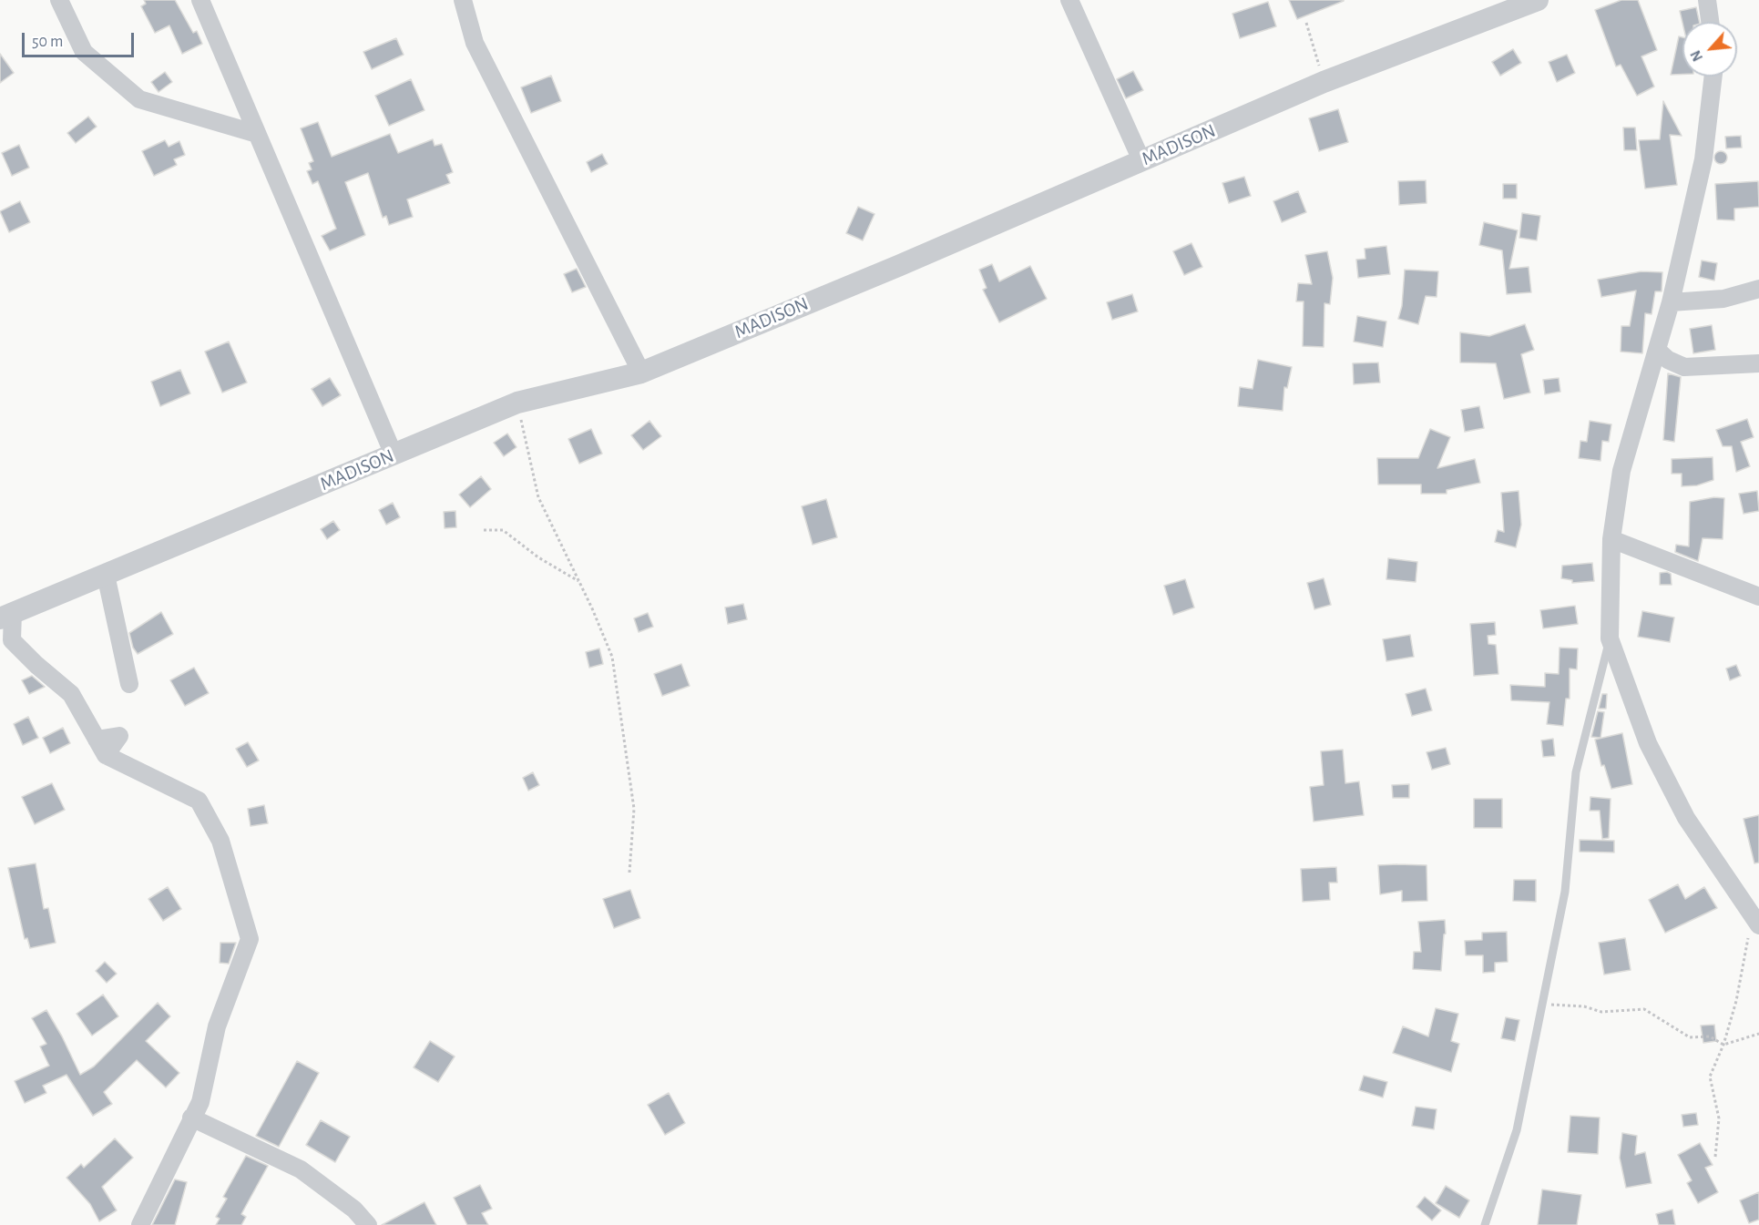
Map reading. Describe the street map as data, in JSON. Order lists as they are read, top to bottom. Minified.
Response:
{"streets":{"street":["MADISON"]},"scale_bar":"50 m","north":"bottom left"}
